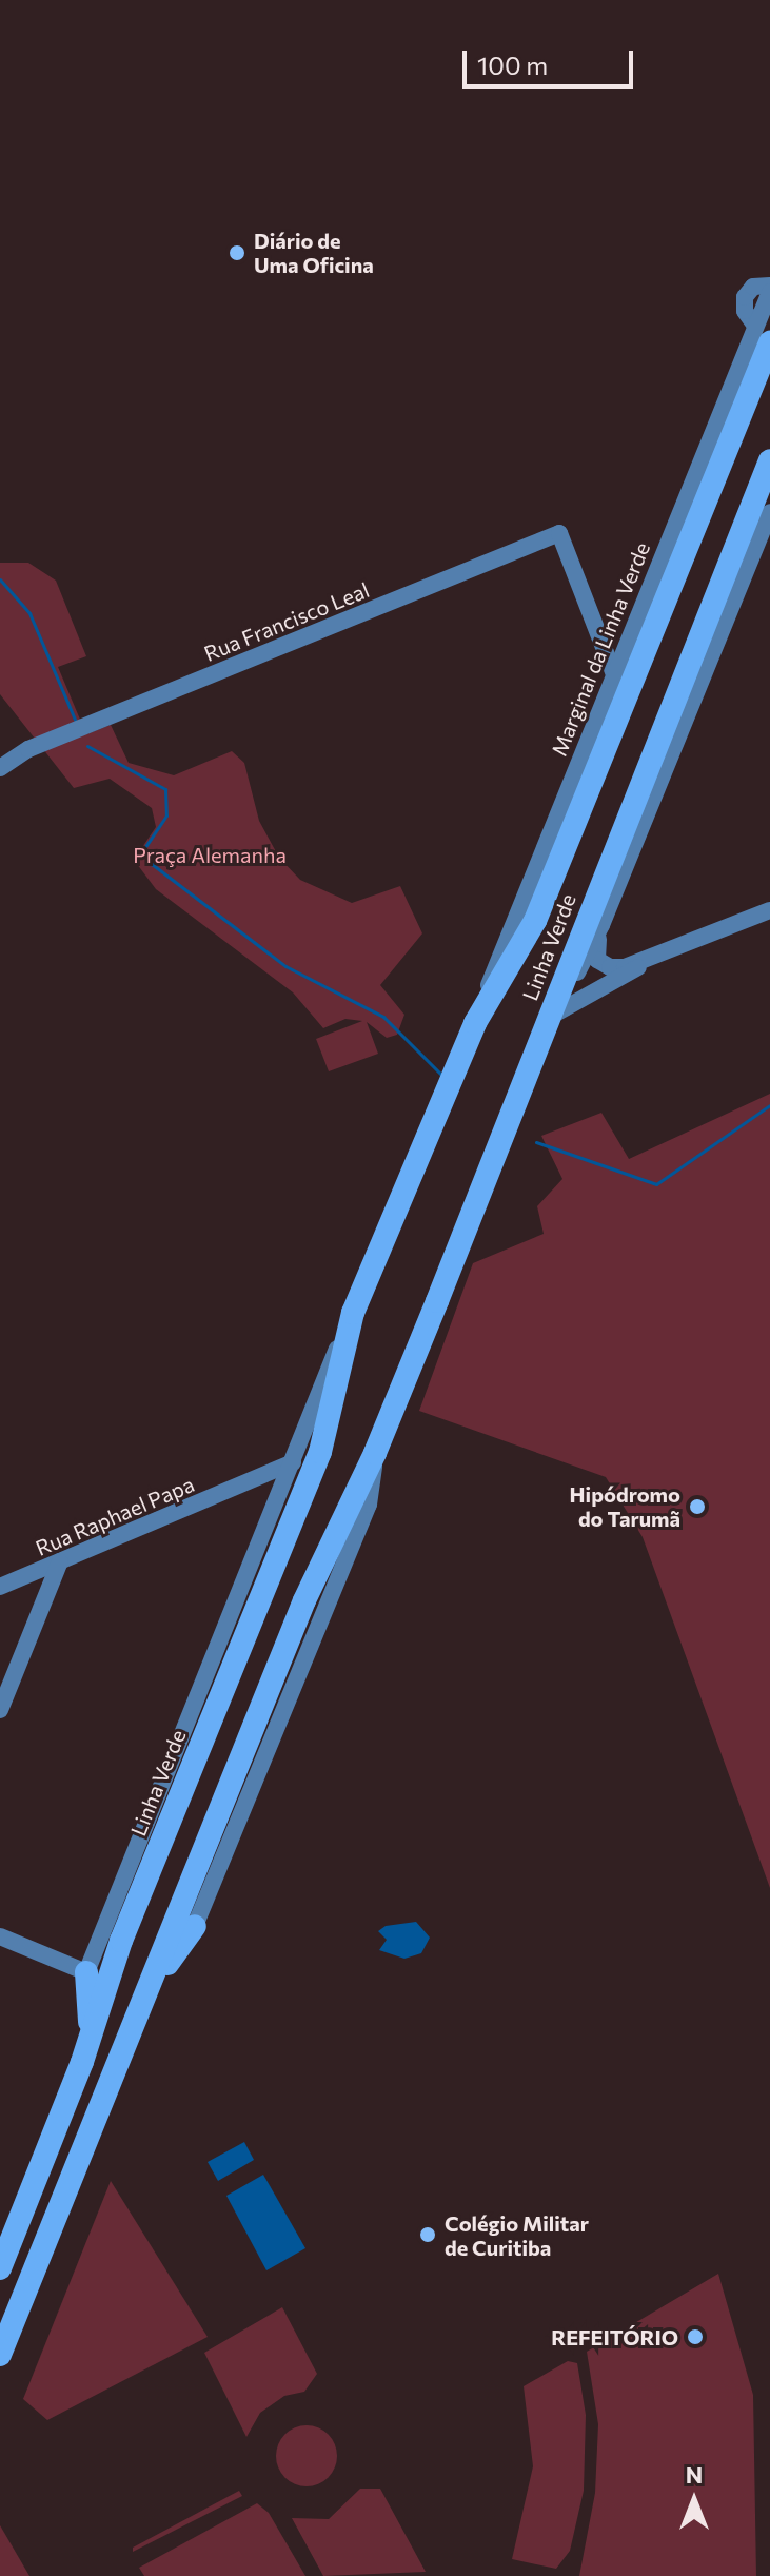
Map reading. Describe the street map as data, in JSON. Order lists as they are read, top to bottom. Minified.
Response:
{"streets":{"highway":["Linha Verde"],"main road":["Rua Francisco Leal","Marginal da Linha Verde","Rua Raphael Papa"]},"crossings":[["Marginal da Linha Verde","Linha Verde"],["Linha Verde","Rua Raphael Papa"]],"parks":["Praça Alemanha"],"places":["Diário de Uma Oficina","Hipódromo do Tarumã","Colégio Militar de Curitiba","REFEITÓRIO"],"scale_bar":"100 m","north":"top"}
